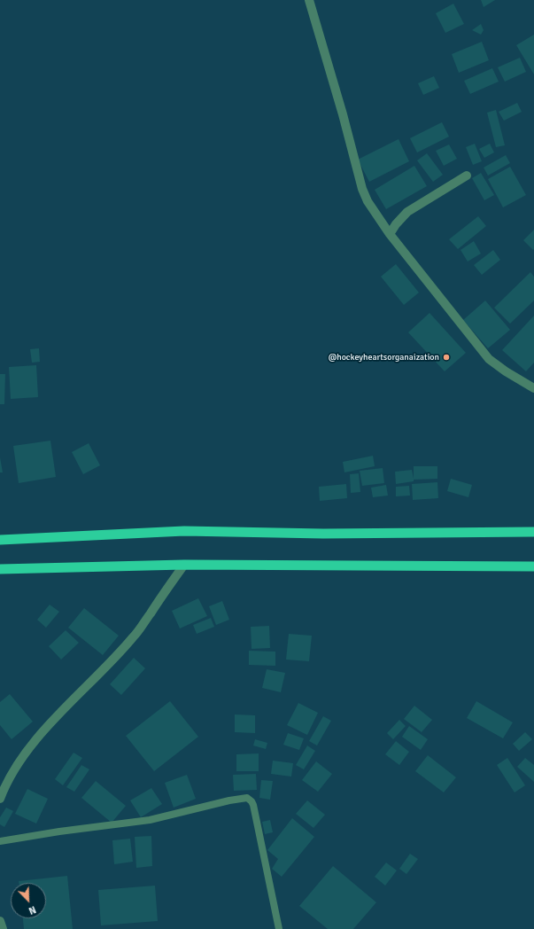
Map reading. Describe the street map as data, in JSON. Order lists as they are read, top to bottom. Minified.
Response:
{"places":["@hockeyheartsorganaization"],"north":"bottom right"}
